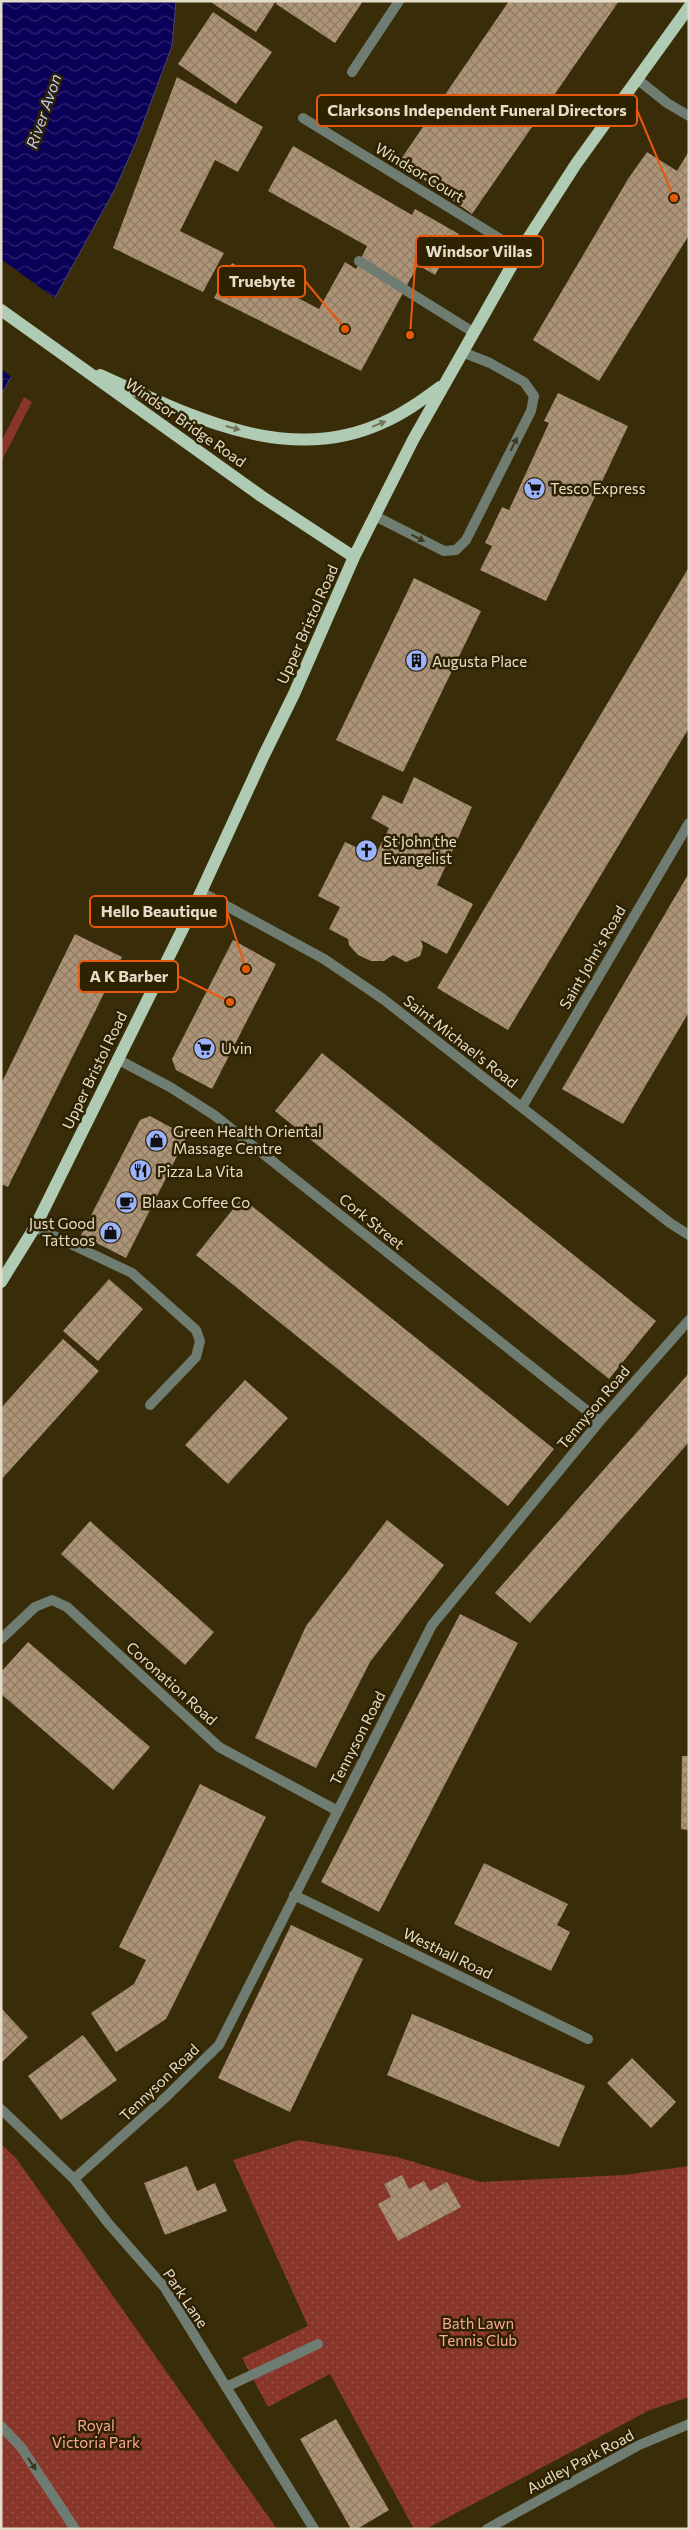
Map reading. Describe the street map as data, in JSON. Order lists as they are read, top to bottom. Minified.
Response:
{"streets":{"main road":["Windsor Bridge Road","Upper Bristol Road"],"street":["Windsor Court","Saint John's Road","Saint Michael's Road","Cork Street","Tennyson Road","Coronation Road","Westhall Road","Park Lane","Audley Park Road"]},"crossings":[["Windsor Court","Upper Bristol Road"],["Windsor Bridge Road","Upper Bristol Road"],["Upper Bristol Road","Saint Michael's Road"],["Upper Bristol Road","Cork Street"],["Saint John's Road","Saint Michael's Road"],["Cork Street","Tennyson Road"],["Tennyson Road","Coronation Road"],["Tennyson Road","Westhall Road"],["Tennyson Road","Park Lane"]],"water":["River Avon"],"parks":["Bath Lawn Tennis Club","Royal Victoria Park"],"places":{"other":["Clarksons Independent Funeral Directors","Truebyte","Windsor Villas","Hello Beautique","A K Barber"],"supermarket":["Tesco Express","Uvin"],"building":["Augusta Place"],"church":["St John the Evangelist"],"shop":["Green Health Oriental Massage Centre","Just Good Tattoos"],"restaurant":["Pizza La Vita"],"cafe":["Blaax Coffee Co"]}}
